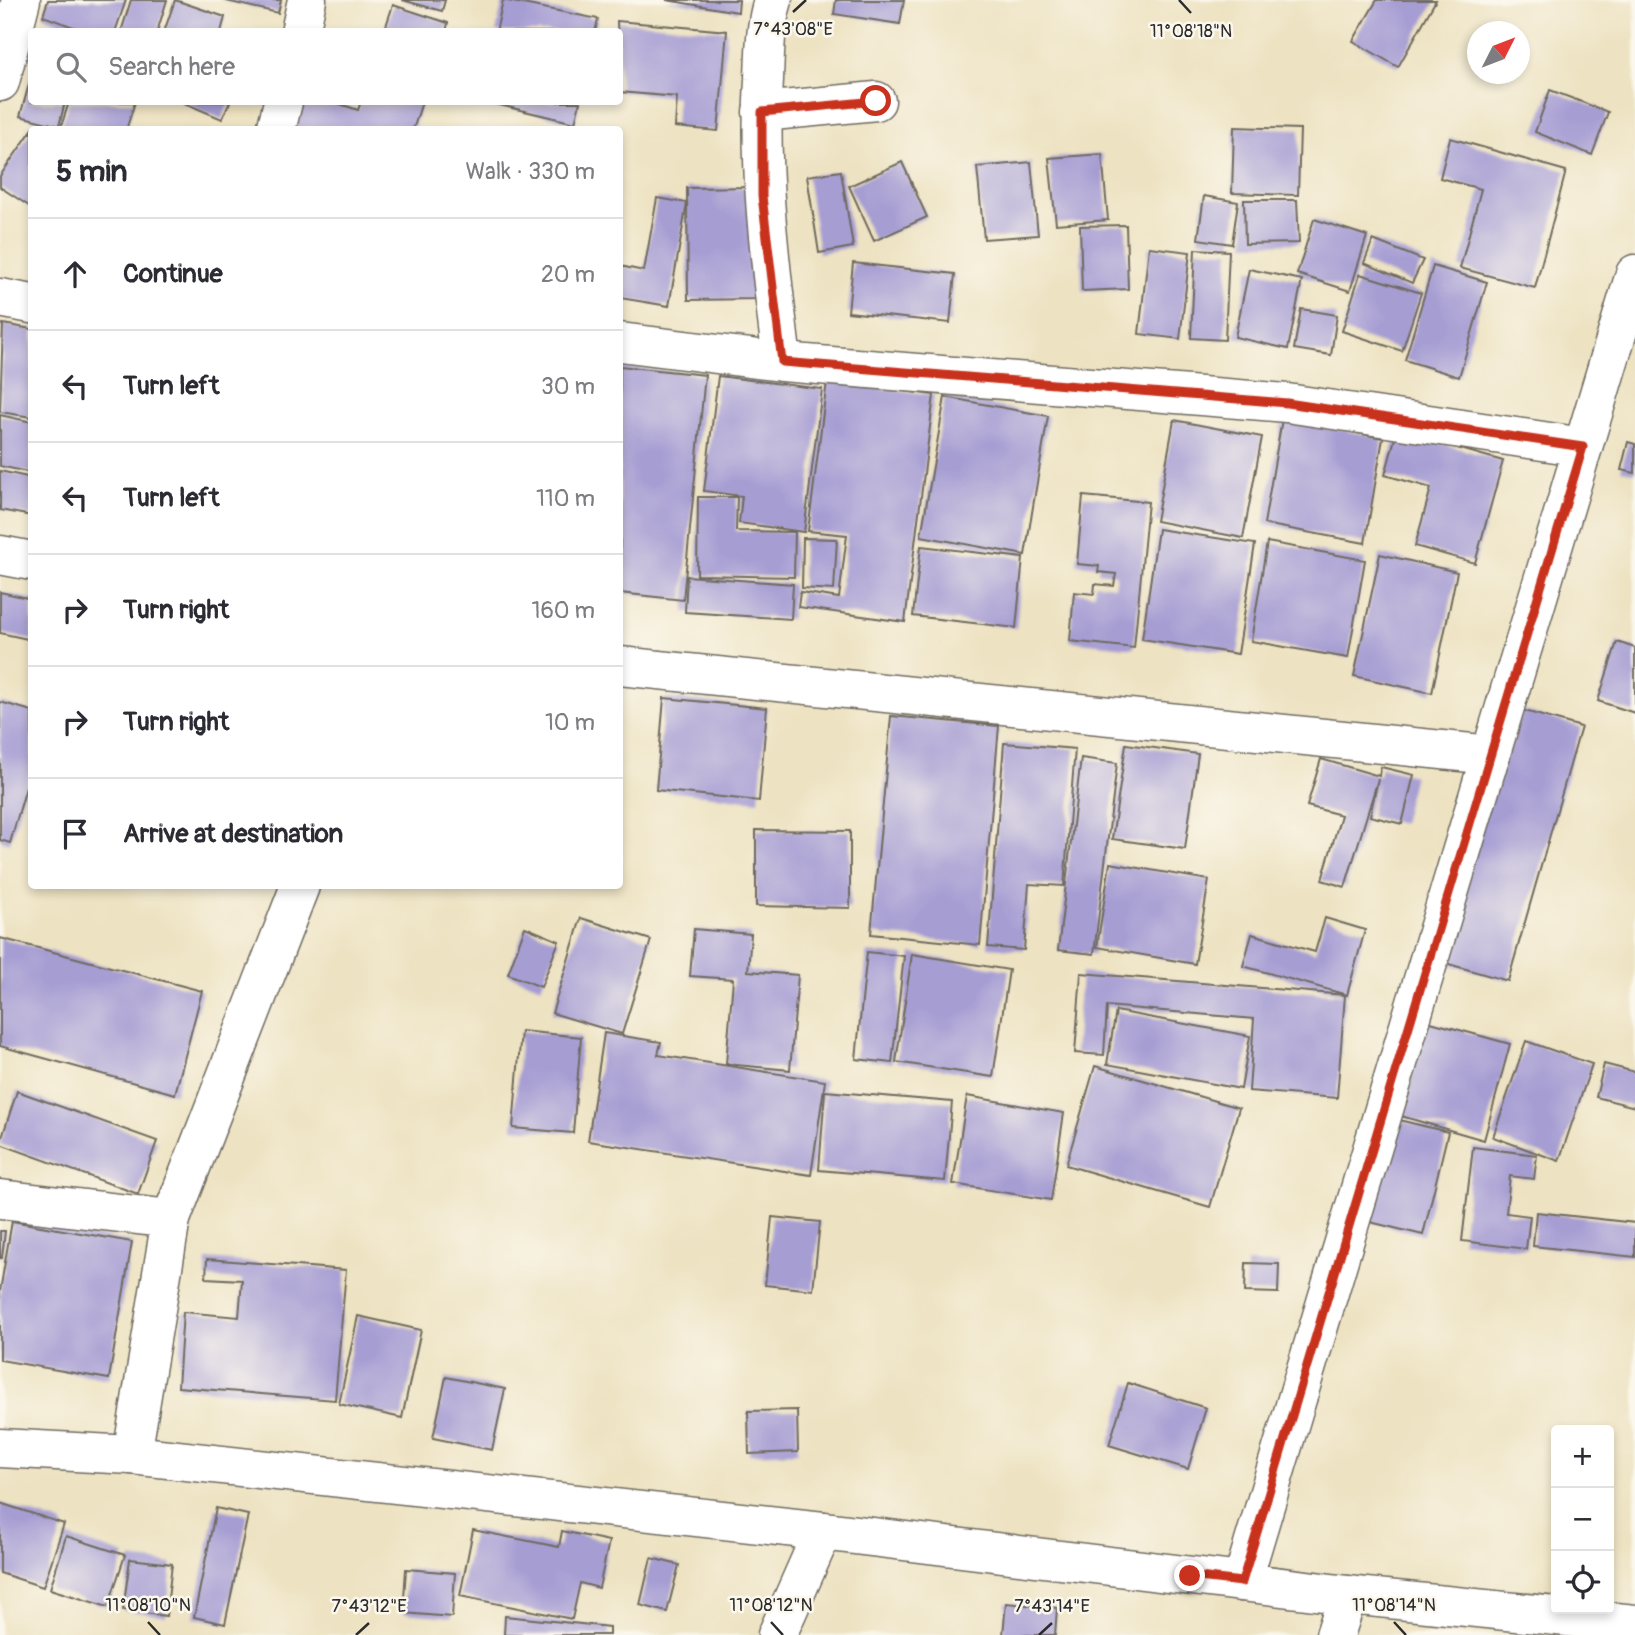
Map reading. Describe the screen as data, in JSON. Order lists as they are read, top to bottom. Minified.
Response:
{"north":"top right","page":{"search":"Search here","heading":["5 min","Walk · 330 m"],"list":[["Continue","20 m"],["Turn left","30 m"],["Turn left","110 m"],["Turn right","160 m"],["Turn right","10 m"],"Arrive at destination"],"map_buttons":["+","−"]},"coordinates":["7°43'08\"E","11°08'18\"N","11°08'10\"N","11°08'12\"N","11°08'14\"N","7°43'12\"E","7°43'14\"E"]}
